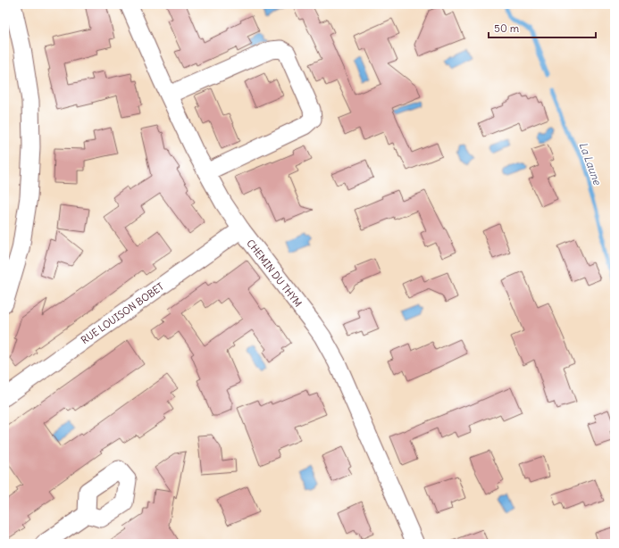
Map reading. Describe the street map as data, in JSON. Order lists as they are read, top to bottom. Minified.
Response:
{"streets":{"street":["CHEMIN DU THYM","RUE LOUISON BOBET"]},"crossings":[["CHEMIN DU THYM","RUE LOUISON BOBET"]],"water":["La Laune"],"scale_bar":"50 m"}
